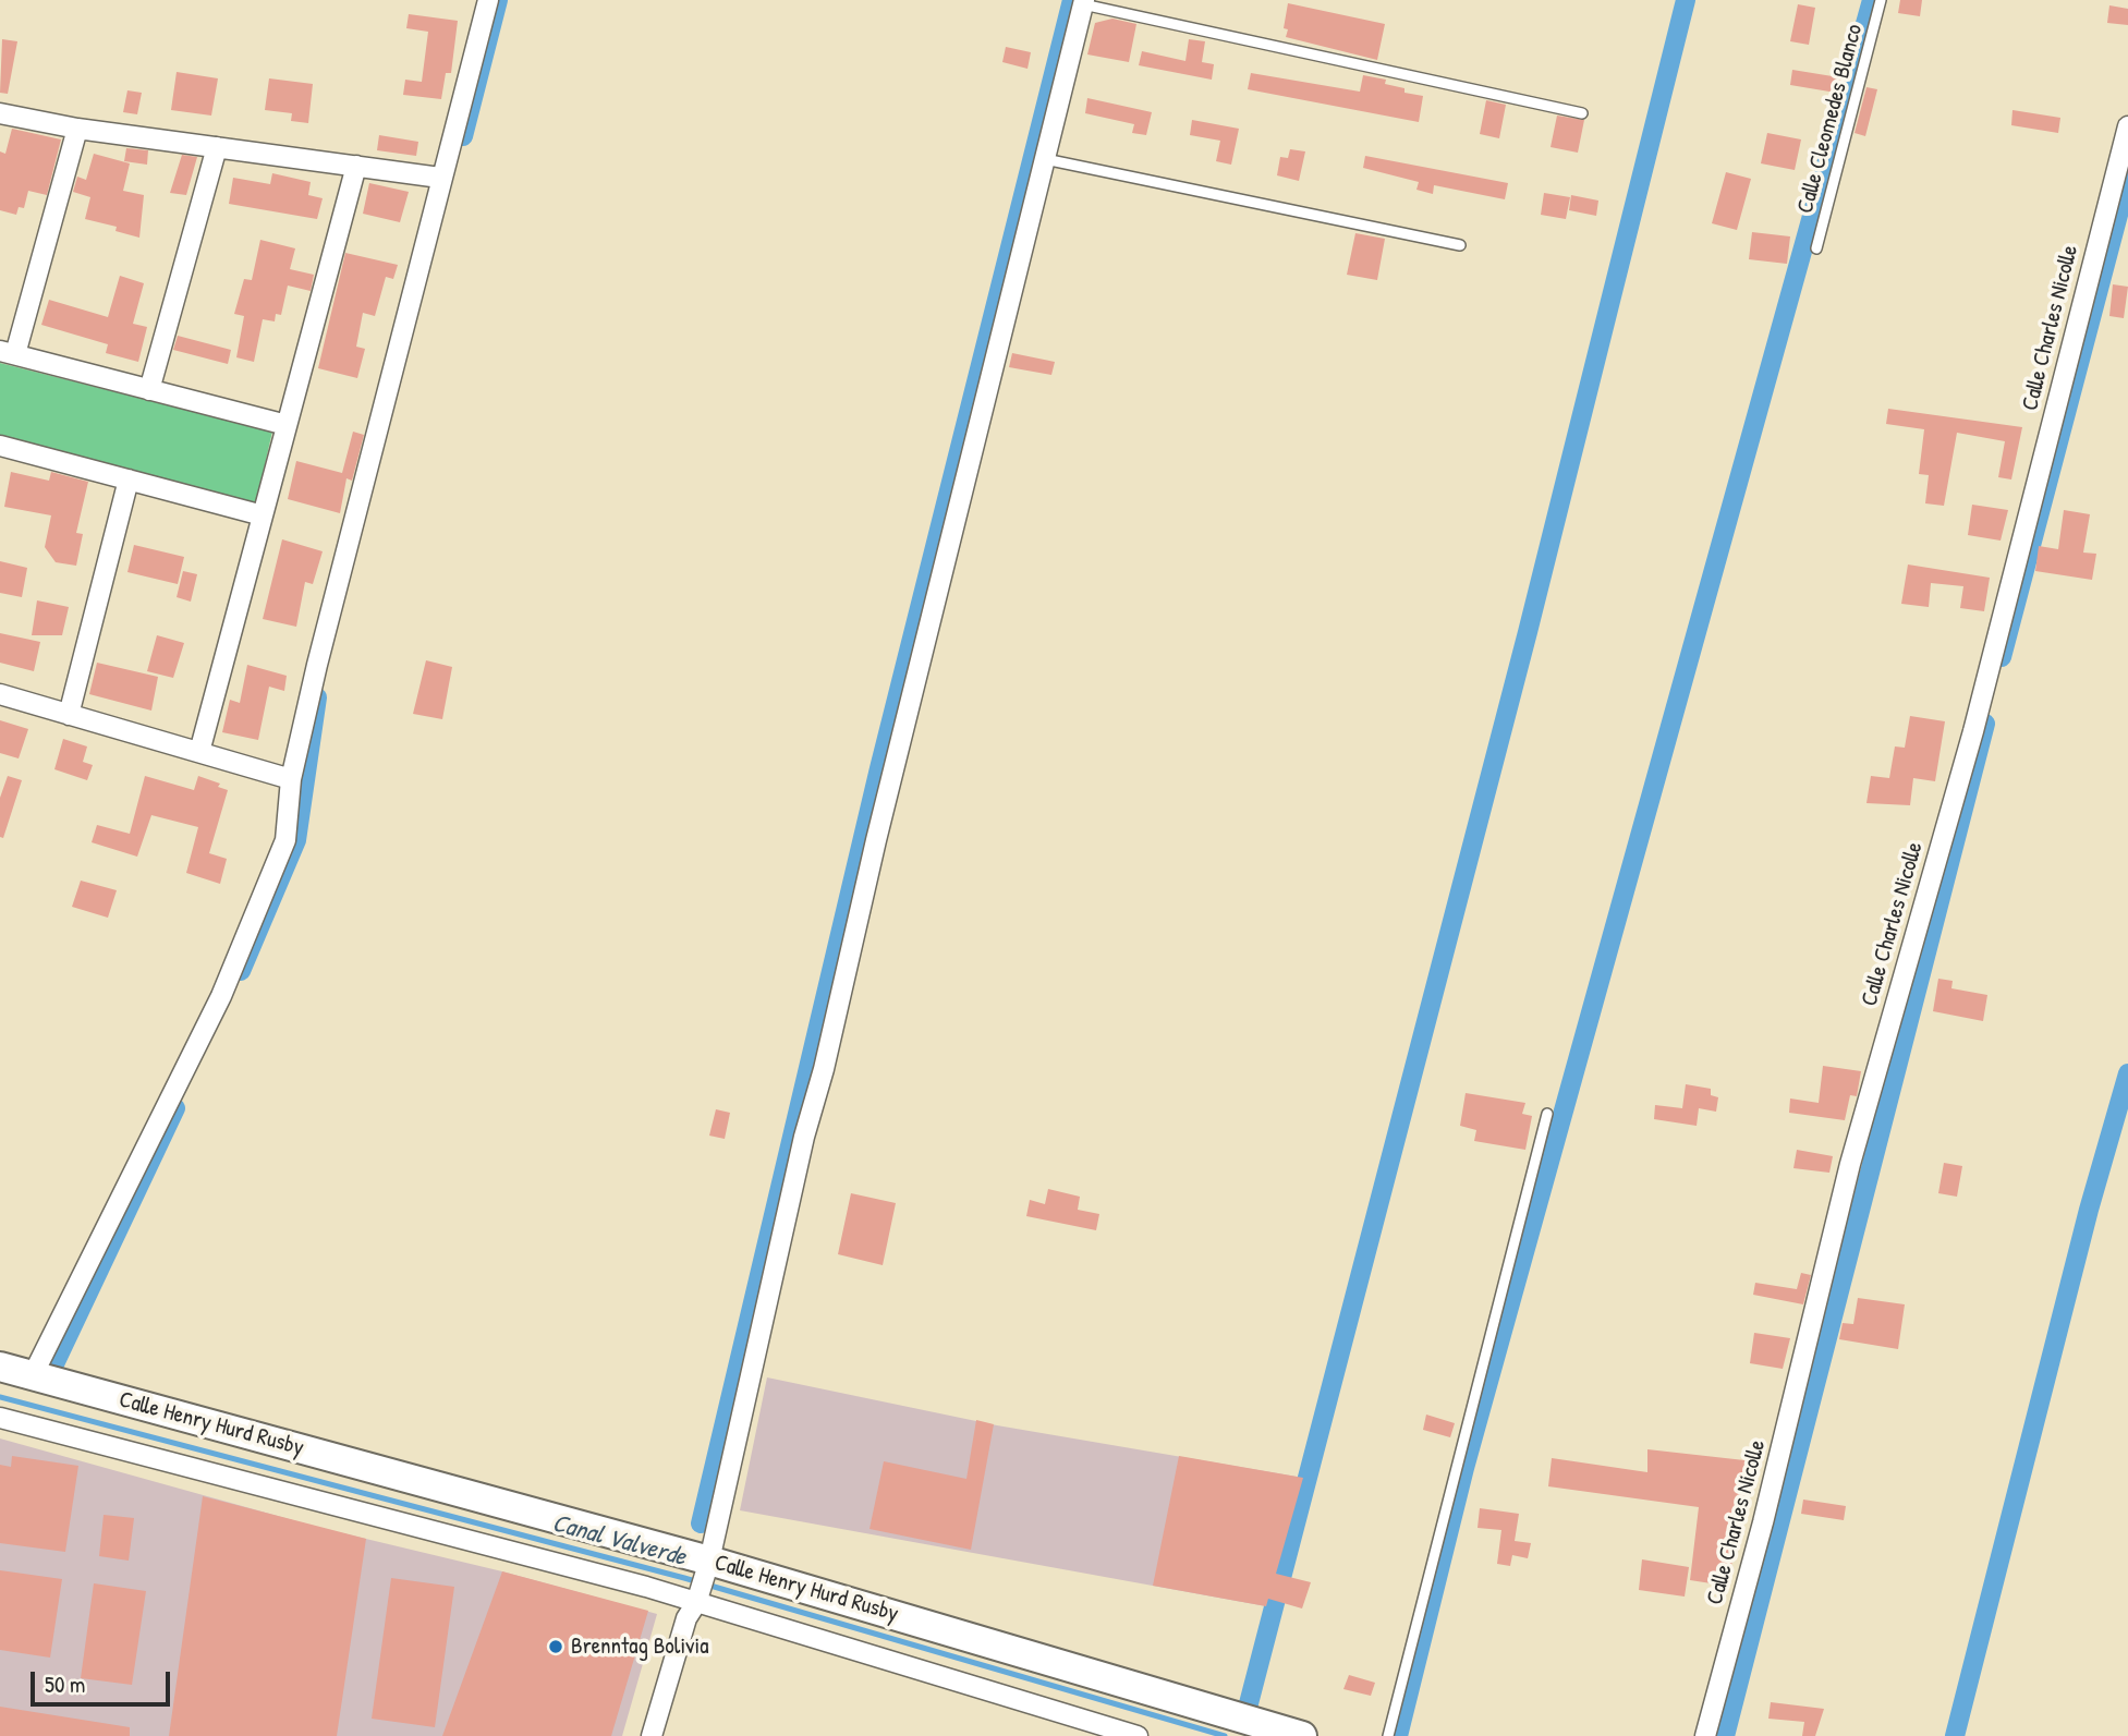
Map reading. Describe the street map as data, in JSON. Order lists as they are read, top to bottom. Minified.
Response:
{"streets":{"street":["Calle Charles Nicolle","Calle Henry Hurd Rusby"],"lane":["Calle Cleomedes Blanco"]},"water":["Canal Valverde"],"places":["Brenntag Bolivia"],"scale_bar":"50 m"}
